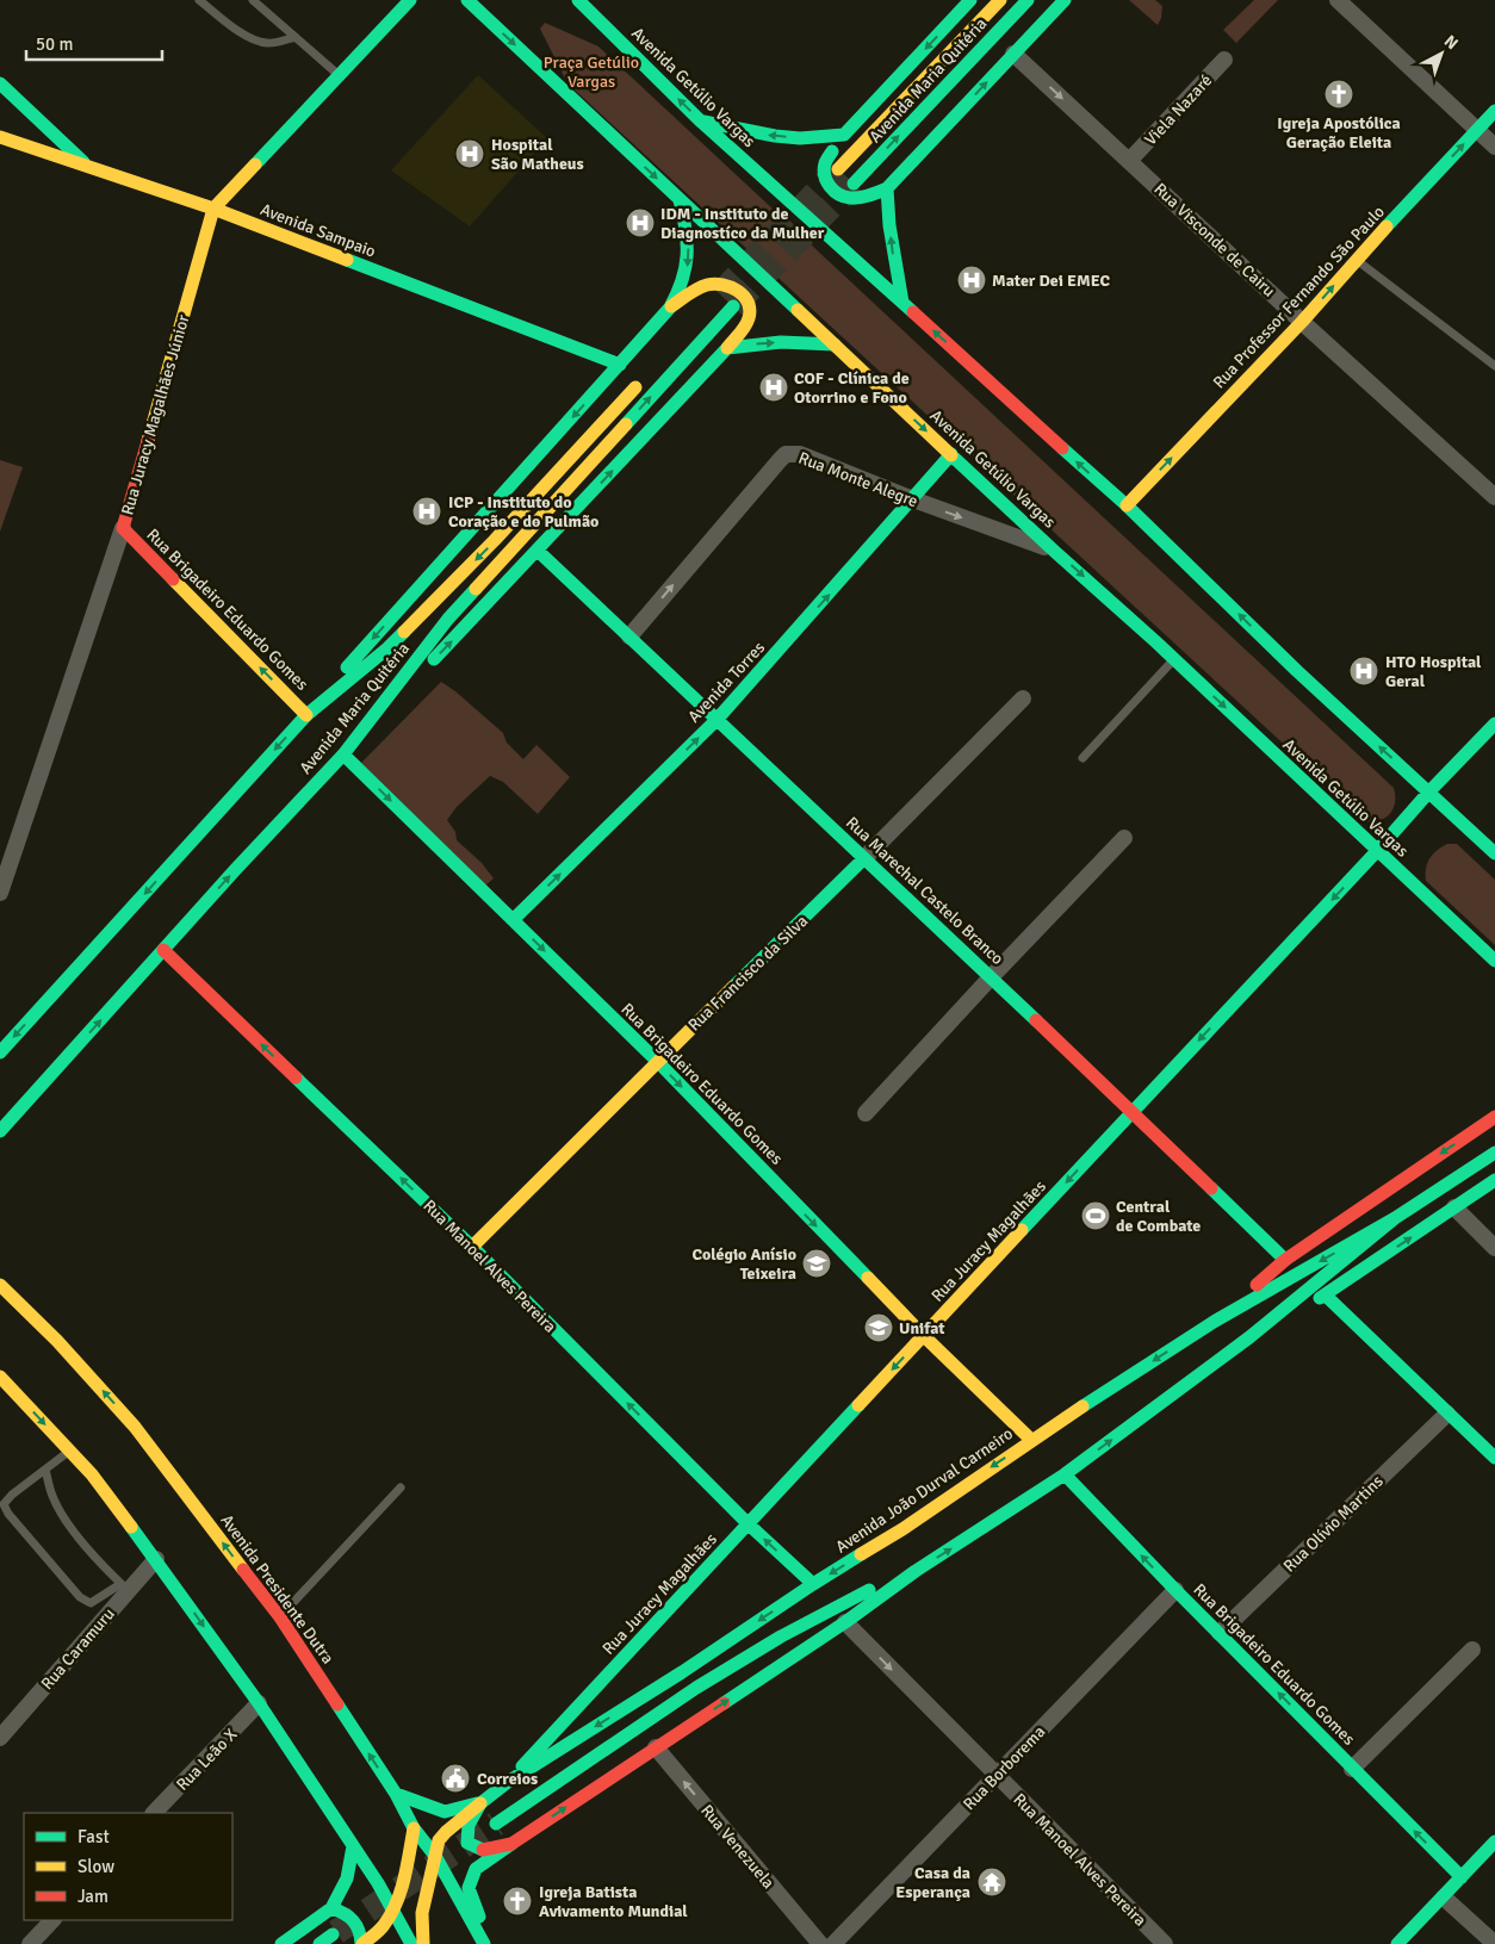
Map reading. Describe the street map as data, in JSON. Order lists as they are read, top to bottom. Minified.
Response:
{"streets":{"main road":["Avenida Maria Quitéria","Avenida Getúlio Vargas","Avenida Sampaio","Rua Professor Fernando São Paulo","Rua Juracy Magalhães Júnior","Rua Brigadeiro Eduardo Gomes","Avenida Torres","Rua Marechal Castelo Branco","Rua Francisco da Silva","Rua Juracy Magalhães","Rua Manoel Alves Pereira","Avenida João Durval Carneiro","Avenida Presidente Dutra"],"street":["Viela Nazaré","Rua Visconde de Cairu","Rua Monte Alegre","Rua Olívio Martins","Rua Caramuru","Rua Leão X","Rua Borborema","Rua Venezuela"]},"crossings":[["Avenida Maria Quitéria","Rua Brigadeiro Eduardo Gomes"],["Avenida Maria Quitéria","Rua Manoel Alves Pereira"],["Avenida Getúlio Vargas","Rua Professor Fernando São Paulo"],["Avenida Getúlio Vargas","Rua Monte Alegre"],["Avenida Getúlio Vargas","Avenida Torres"],["Avenida Getúlio Vargas","Rua Juracy Magalhães"],["Viela Nazaré","Rua Visconde de Cairu"],["Avenida Sampaio","Rua Juracy Magalhães Júnior"],["Rua Visconde de Cairu","Rua Professor Fernando São Paulo"],["Rua Juracy Magalhães Júnior","Rua Brigadeiro Eduardo Gomes"],["Rua Monte Alegre","Avenida Torres"],["Rua Monte Alegre","Rua Marechal Castelo Branco"],["Rua Brigadeiro Eduardo Gomes","Avenida Torres"],["Rua Brigadeiro Eduardo Gomes","Rua Francisco da Silva"],["Rua Brigadeiro Eduardo Gomes","Rua Juracy Magalhães"],["Rua Brigadeiro Eduardo Gomes","Avenida João Durval Carneiro"],["Rua Brigadeiro Eduardo Gomes","Rua Olívio Martins"],["Rua Brigadeiro Eduardo Gomes","Rua Borborema"],["Avenida Torres","Rua Marechal Castelo Branco"],["Rua Marechal Castelo Branco","Rua Francisco da Silva"],["Rua Marechal Castelo Branco","Rua Juracy Magalhães"],["Rua Francisco da Silva","Rua Manoel Alves Pereira"],["Rua Juracy Magalhães","Rua Manoel Alves Pereira"],["Rua Juracy Magalhães","Avenida João Durval Carneiro"],["Rua Manoel Alves Pereira","Avenida João Durval Carneiro"],["Rua Manoel Alves Pereira","Rua Borborema"],["Avenida João Durval Carneiro","Avenida Presidente Dutra"],["Avenida João Durval Carneiro","Rua Venezuela"]],"one_way":["Rua Professor Fernando São Paulo","Rua Monte Alegre","Avenida Torres","Rua Juracy Magalhães","Rua Venezuela"],"parks":["Praça Getúlio Vargas"],"places":{"church":["Igreja Apostólica Geração Eleita","Igreja Batista Avivamento Mundial"],"hospital":["Hospital São Matheus","IDM - Instituto de Diagnostíco da Mulher","Mater Dei EMEC","COF - Clínica de Otorrino e Fono","ICP - Instituto do Coração e do Pulmão","HTO Hospital Geral"],"sports":["Central de Combate"],"school or university":["Colégio Anísio Teixeira","Unifat"],"public building":["Correios"],"temple":["Casa da Esperança"]},"legend":["Fast","Slow","Jam"],"scale_bar":"50 m","north":"top right"}
